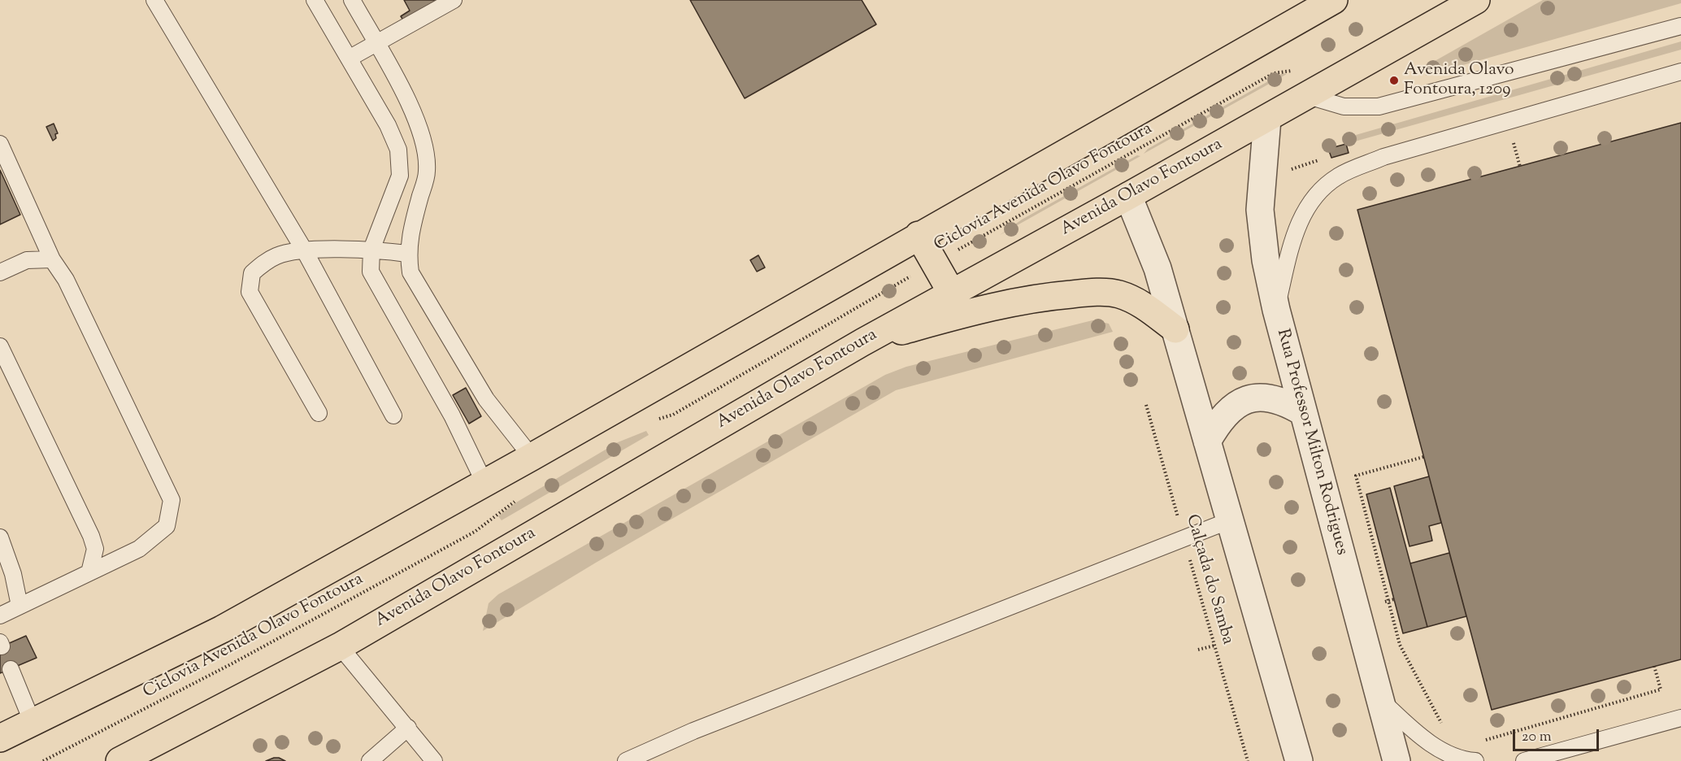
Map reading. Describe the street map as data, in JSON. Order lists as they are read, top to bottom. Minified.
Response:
{"streets":{"main road":["Avenida Olavo Fontoura"],"street":["Rua Professor Milton Rodrigues"],"path":["Ciclovia Avenida Olavo Fontoura","Calçada do Samba"]},"crossings":[["Avenida Olavo Fontoura","Rua Professor Milton Rodrigues"]],"places":["Avenida Olavo Fontoura, 1209"],"scale_bar":"20 m"}
